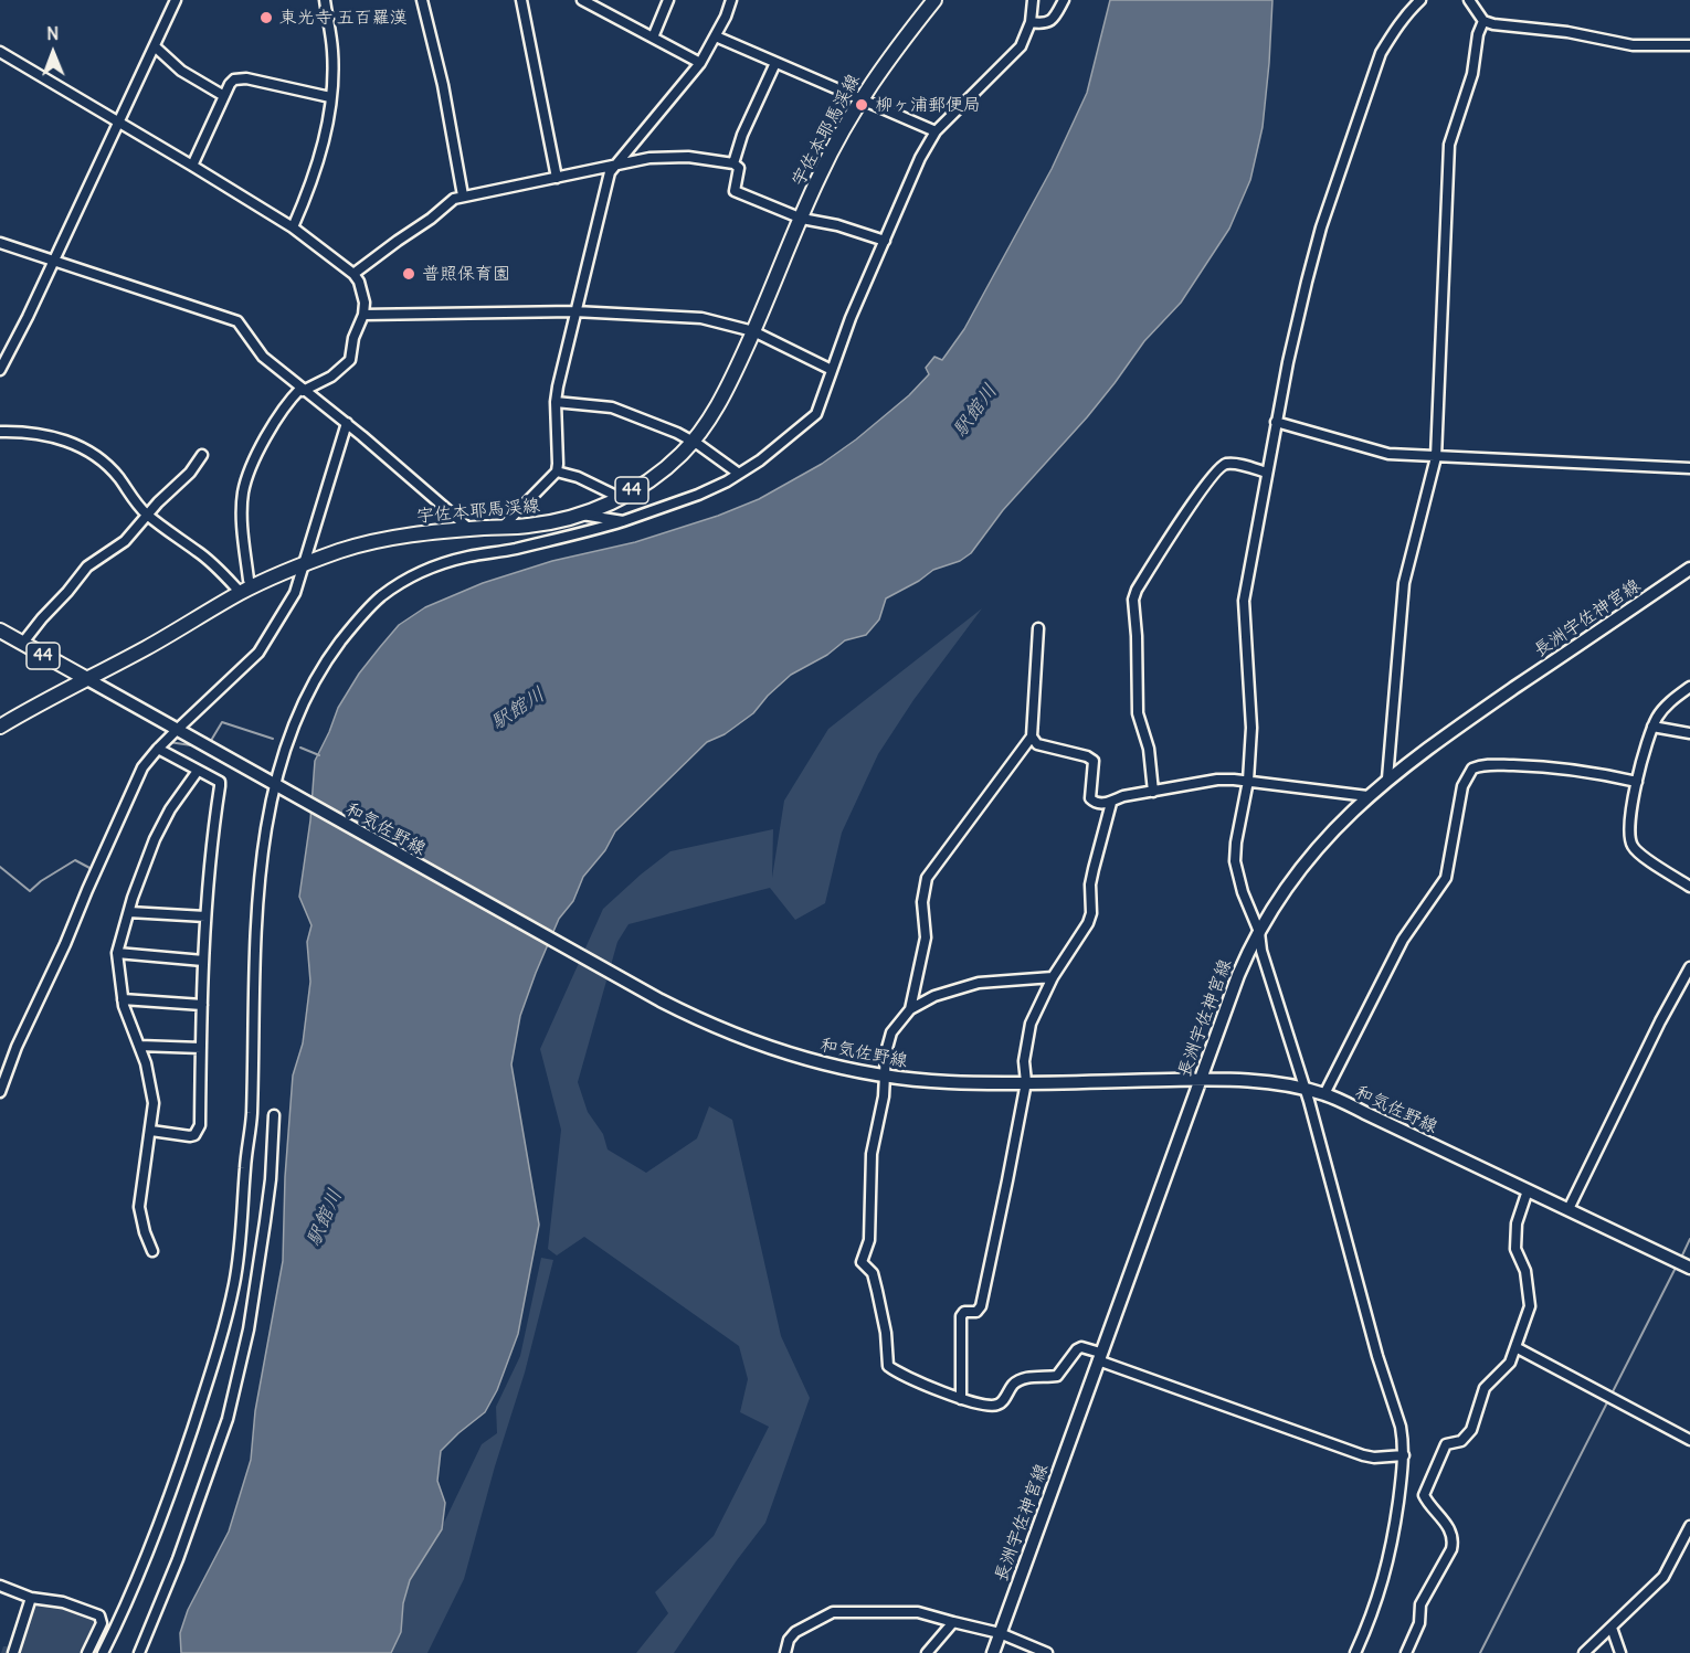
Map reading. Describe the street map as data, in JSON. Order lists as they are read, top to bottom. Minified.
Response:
{"streets":{"main road":["宇佐本耶馬渓線","44","長洲宇佐神宮線","和気佐野線"]},"crossings":[["宇佐本耶馬渓線","44"],["宇佐本耶馬渓線","和気佐野線"],["44","和気佐野線"],["長洲宇佐神宮線","和気佐野線"]],"water":["駅館川"],"places":["東光寺 五百羅漢","柳ヶ浦郵便局","普照保育園"],"north":"top"}
